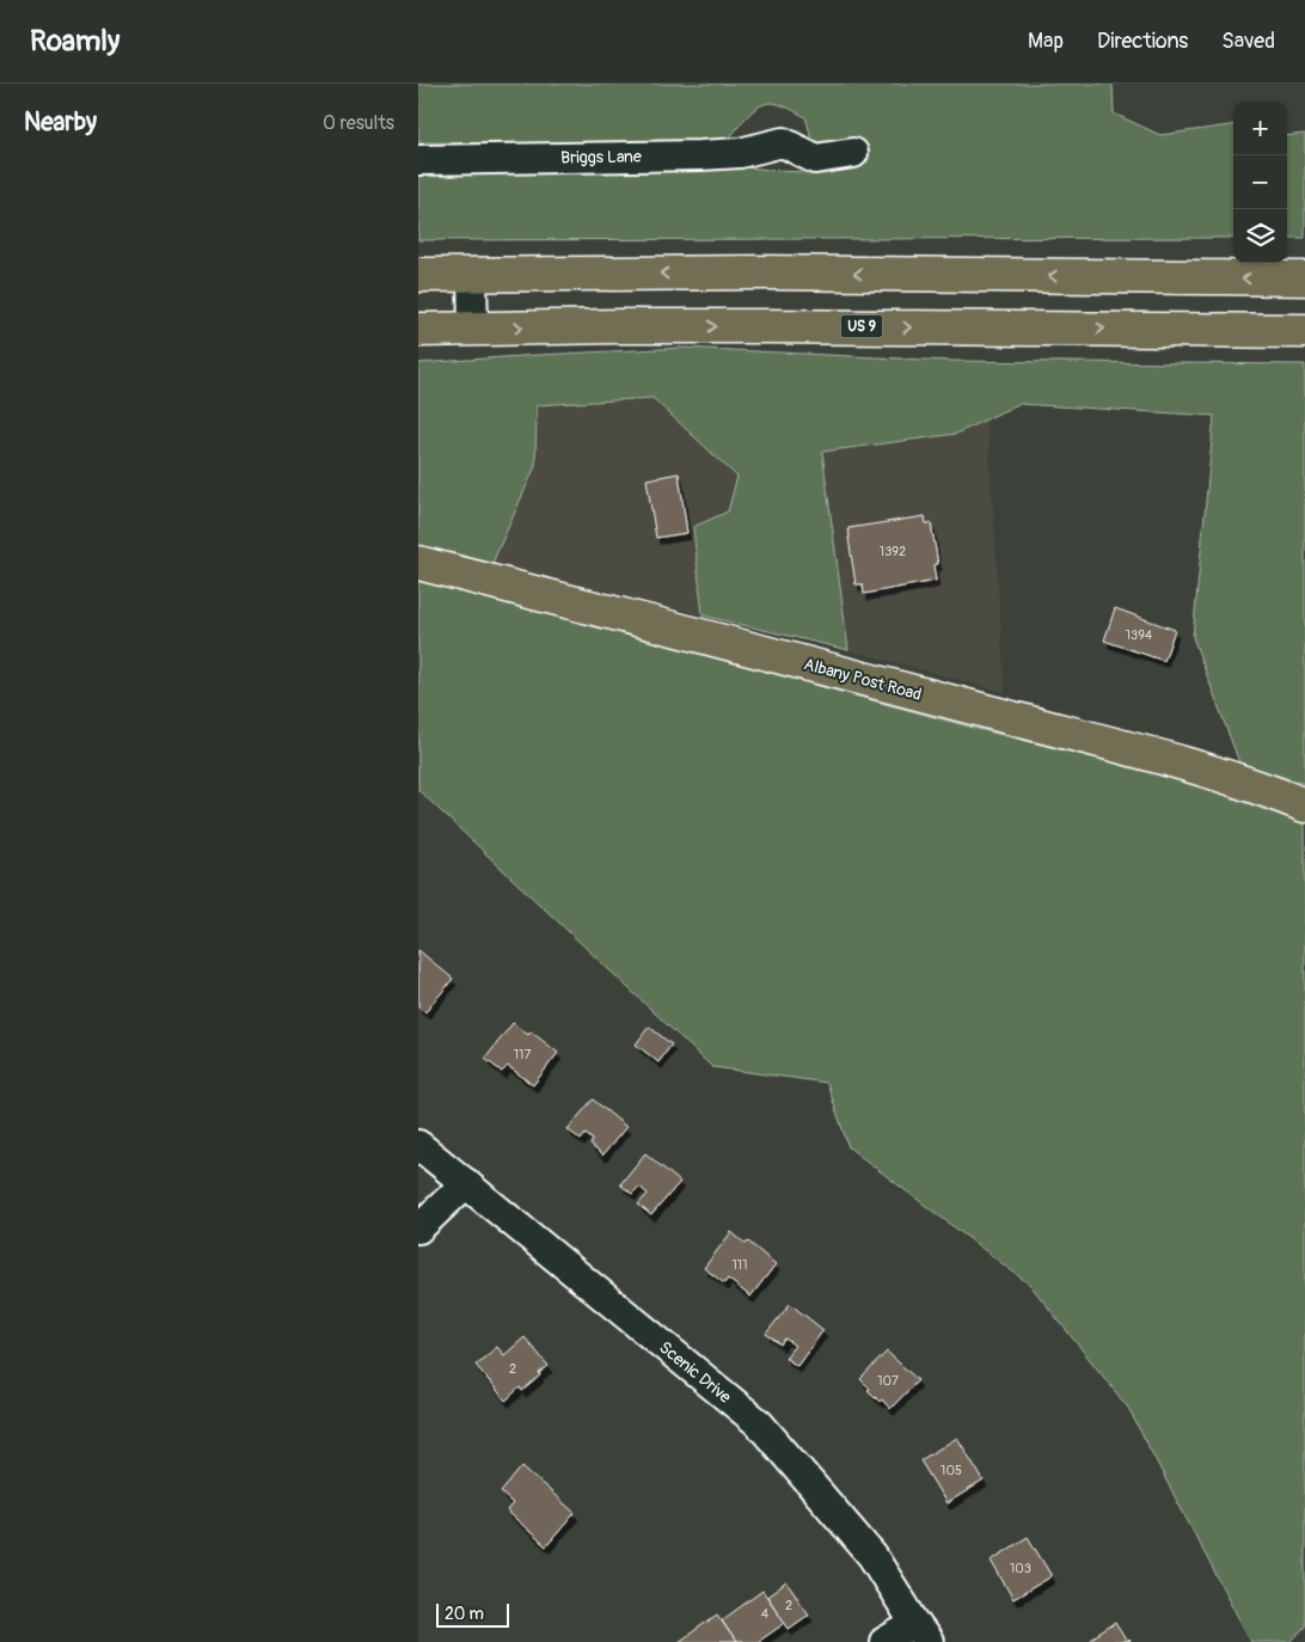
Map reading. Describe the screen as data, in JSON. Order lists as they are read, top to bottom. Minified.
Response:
{"streets":{"main road":["US 9","Albany Post Road"],"street":["Briggs Lane","Scenic Drive"]},"house_numbers":["1392","1394","117","111","2","107","105","103","2","4"],"scale_bar":"20 m","page":{"header":"Roamly","nav":["Map","Directions","Saved"],"heading":["Nearby","0 results"],"map_buttons":["+","−"],"scale":"20 m"}}
